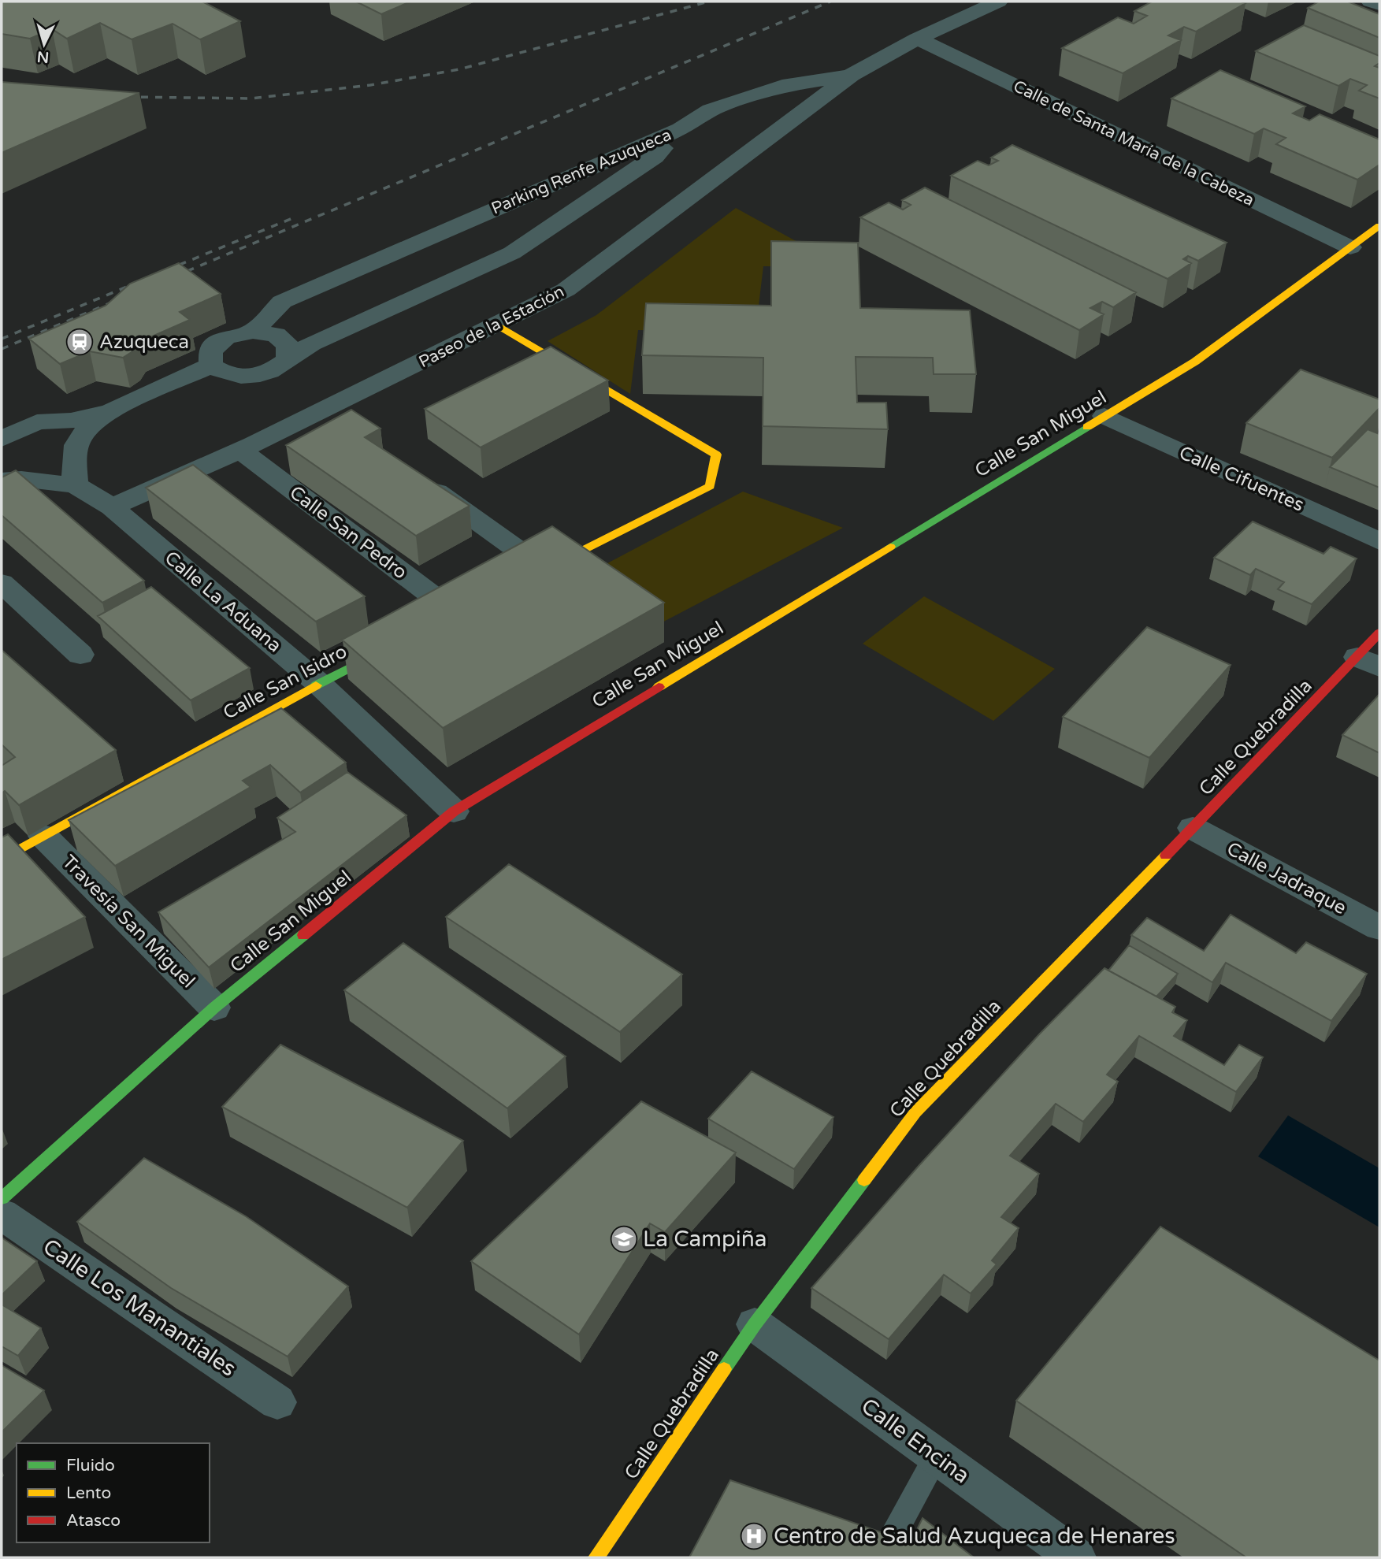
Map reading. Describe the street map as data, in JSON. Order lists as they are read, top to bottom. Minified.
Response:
{"streets":{"street":["Calle de Santa María de la Cabeza","Parking Renfe Azuqueca","Paseo de la Estación","Calle San Miguel","Calle Cifuentes","Calle San Pedro","Calle La Aduana","Calle San Isidro","Calle Quebradilla","Calle Jadraque","Travesía San Miguel","Calle Los Manantiales","Calle Encina"]},"crossings":[["Calle de Santa María de la Cabeza","Paseo de la Estación"],["Calle de Santa María de la Cabeza","Calle San Miguel"],["Paseo de la Estación","Calle San Pedro"],["Paseo de la Estación","Calle La Aduana"],["Calle San Miguel","Calle Cifuentes"],["Calle San Miguel","Calle La Aduana"],["Calle San Miguel","Travesía San Miguel"],["Calle La Aduana","Calle San Isidro"],["Calle San Isidro","Travesía San Miguel"],["Calle Quebradilla","Calle Jadraque"],["Calle Quebradilla","Calle Encina"]],"places":{"station":["Azuqueca"],"school or university":["La Campiña"],"hospital":["Centro de Salud Azuqueca de Henares"]},"legend":["Fluido","Lento","Atasco"],"north":"bottom"}
